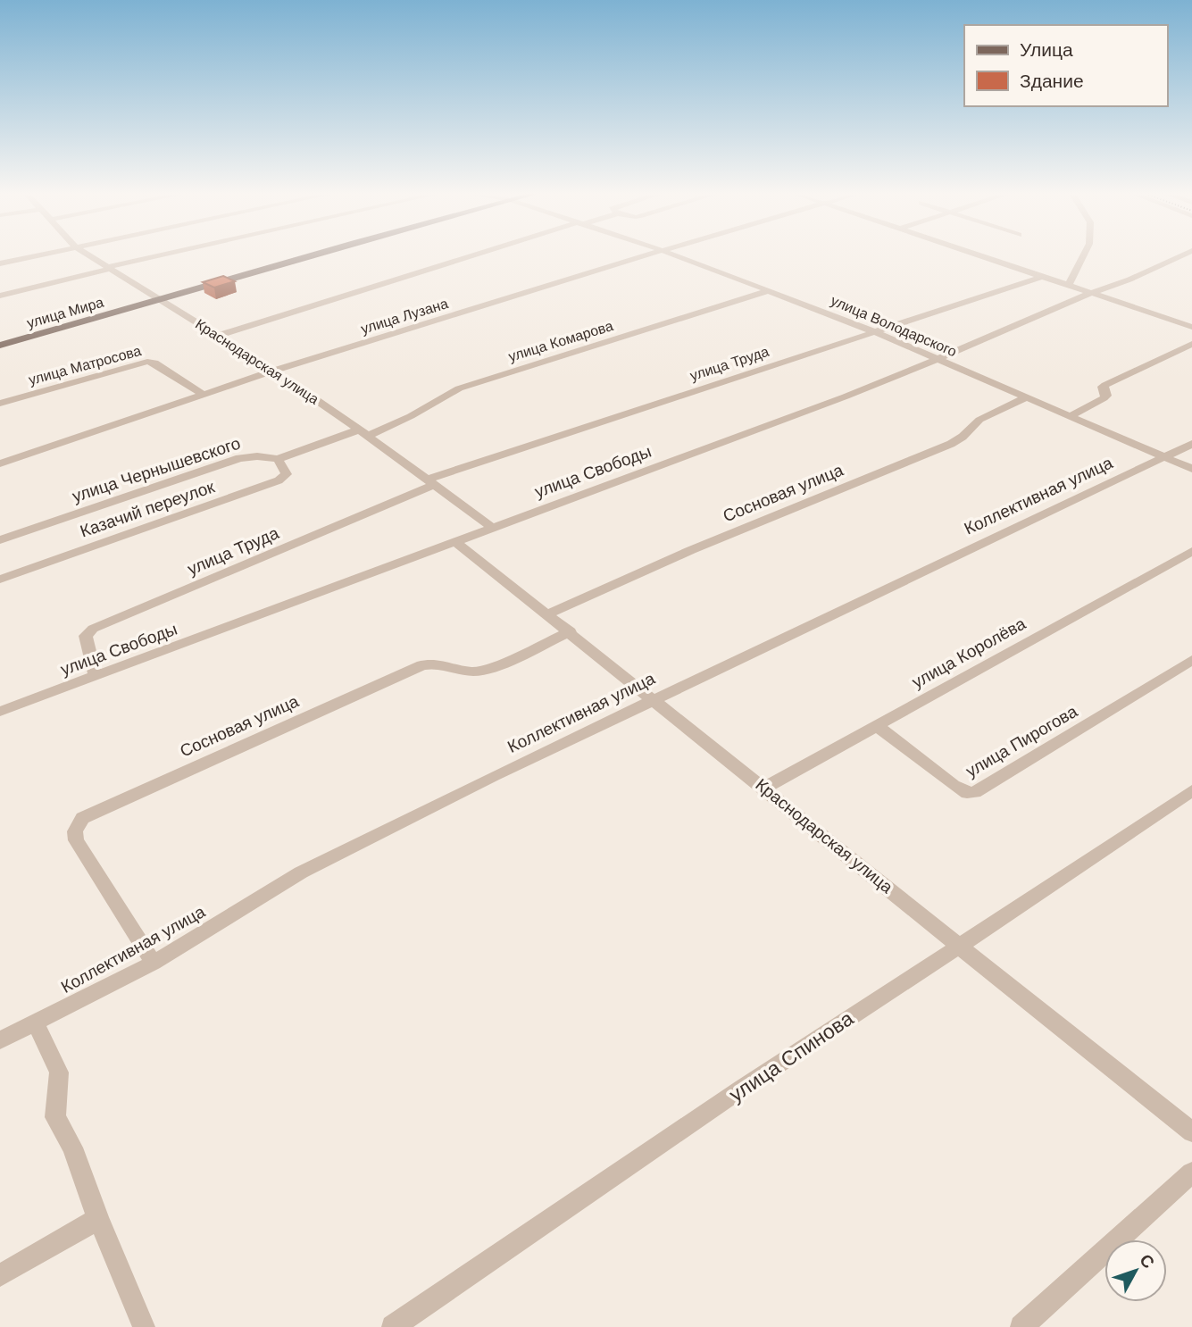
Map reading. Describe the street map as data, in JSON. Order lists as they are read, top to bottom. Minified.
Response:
{"streets":{"main road":["улица Мира"],"street":["улица Лузана","улица Володарского","улица Комарова","Краснодарская улица","улица Труда","улица Матросова","улица Чернышевского","улица Свободы","Сосновая улица","Коллективная улица","Казачий переулок","улица Королёва","улица Пирогова","улица Спинова"]},"crossings":[["улица Мира","Краснодарская улица"],["улица Лузана","Краснодарская улица"],["улица Лузана","улица Матросова"],["улица Володарского","улица Комарова"],["улица Володарского","улица Труда"],["улица Володарского","улица Свободы"],["улица Володарского","Сосновая улица"],["улица Володарского","Коллективная улица"],["улица Комарова","Краснодарская улица"],["улица Комарова","улица Чернышевского"],["Краснодарская улица","улица Труда"],["Краснодарская улица","улица Чернышевского"],["Краснодарская улица","улица Свободы"],["Краснодарская улица","Сосновая улица"],["Краснодарская улица","Коллективная улица"],["Краснодарская улица","улица Королёва"],["Краснодарская улица","улица Спинова"],["улица Труда","улица Свободы"],["улица Чернышевского","Казачий переулок"],["Сосновая улица","Коллективная улица"],["улица Королёва","улица Пирогова"]],"legend":["Улица","Здание"],"north":"top right"}
